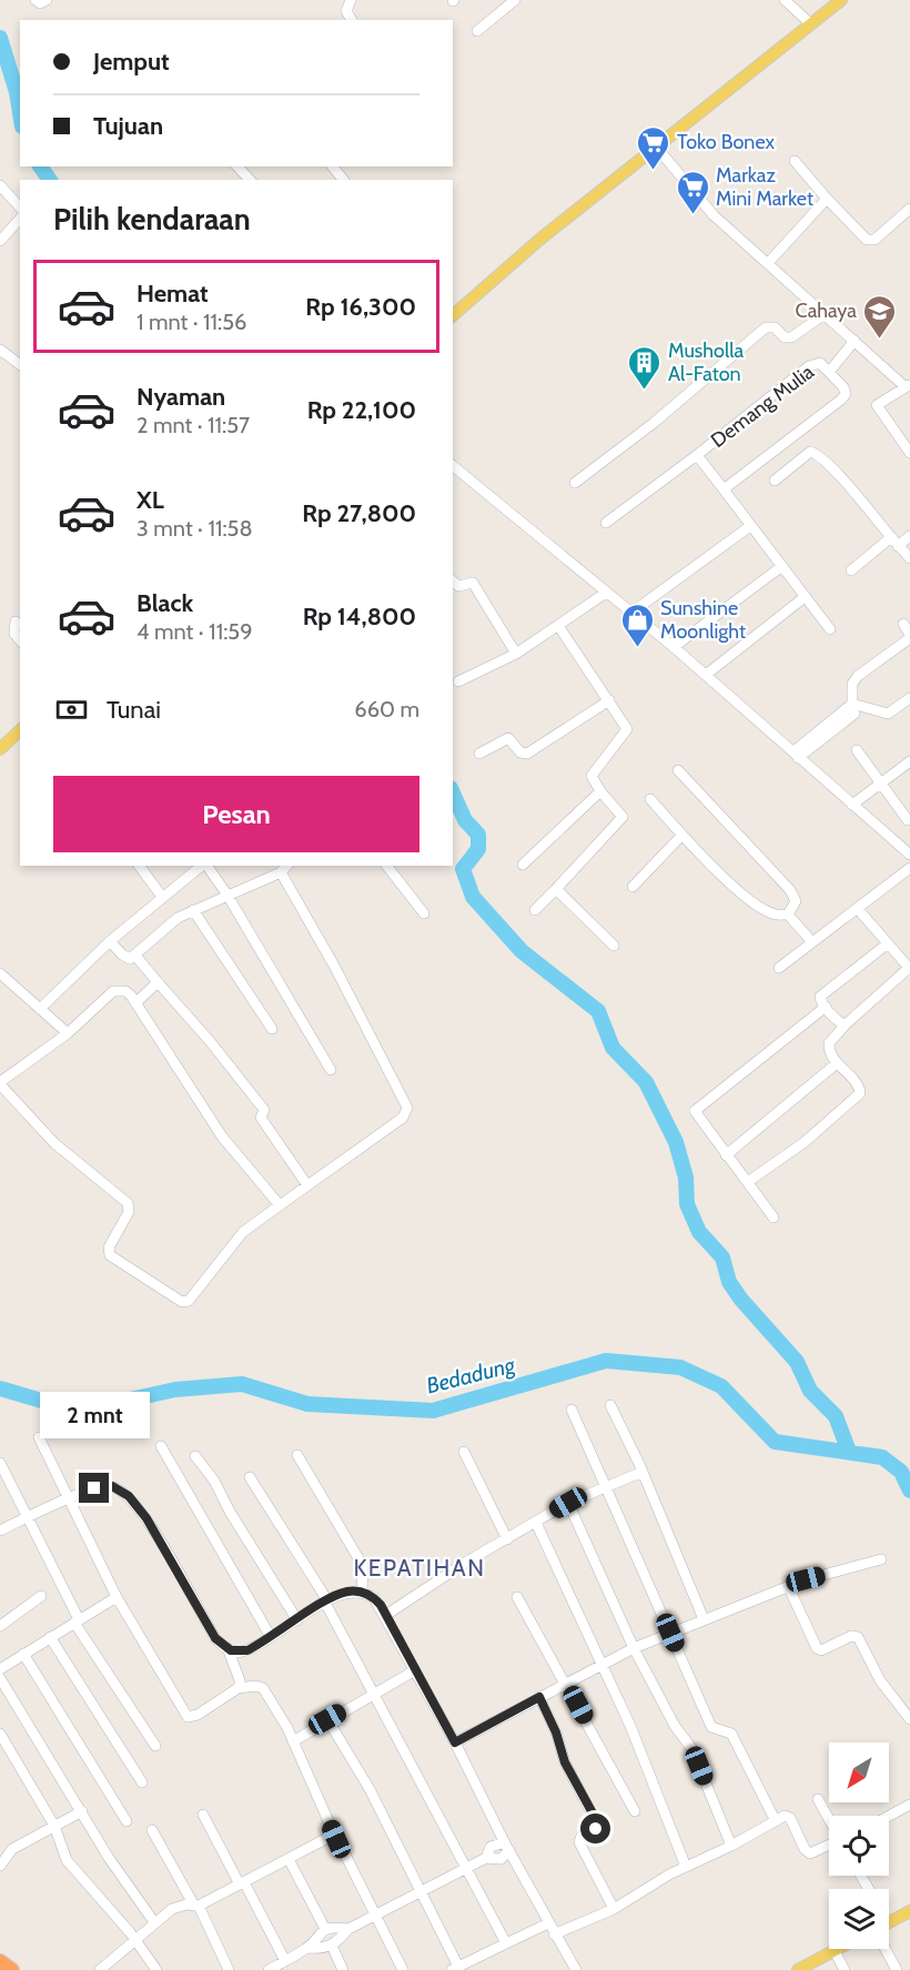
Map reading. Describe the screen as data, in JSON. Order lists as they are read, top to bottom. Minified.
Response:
{"streets":{"street":["Demang Mulia"]},"districts":["KEPATIHAN"],"water":["Bedadung"],"places":{"supermarket":["Toko Bonex","Markaz Mini Market"],"school or university":["Cahaya"],"building":["Musholla Al-Faton"],"shop":["Sunshine Moonlight"]},"north":"bottom left","page":{"banner":["Jemput","Tujuan"],"heading":"Pilih kendaraan","list":[{"name":"Hemat","note":"1 mnt · 11:56","value":"Rp 16,300"},{"name":"Nyaman","note":"2 mnt · 11:57","value":"Rp 22,100"},{"name":"XL","note":"3 mnt · 11:58","value":"Rp 27,800"},{"name":"Black","note":"4 mnt · 11:59","value":"Rp 14,800"}],"pay":["Tunai","660 m"],"buttons":"Pesan","bubble":"2 mnt"}}
